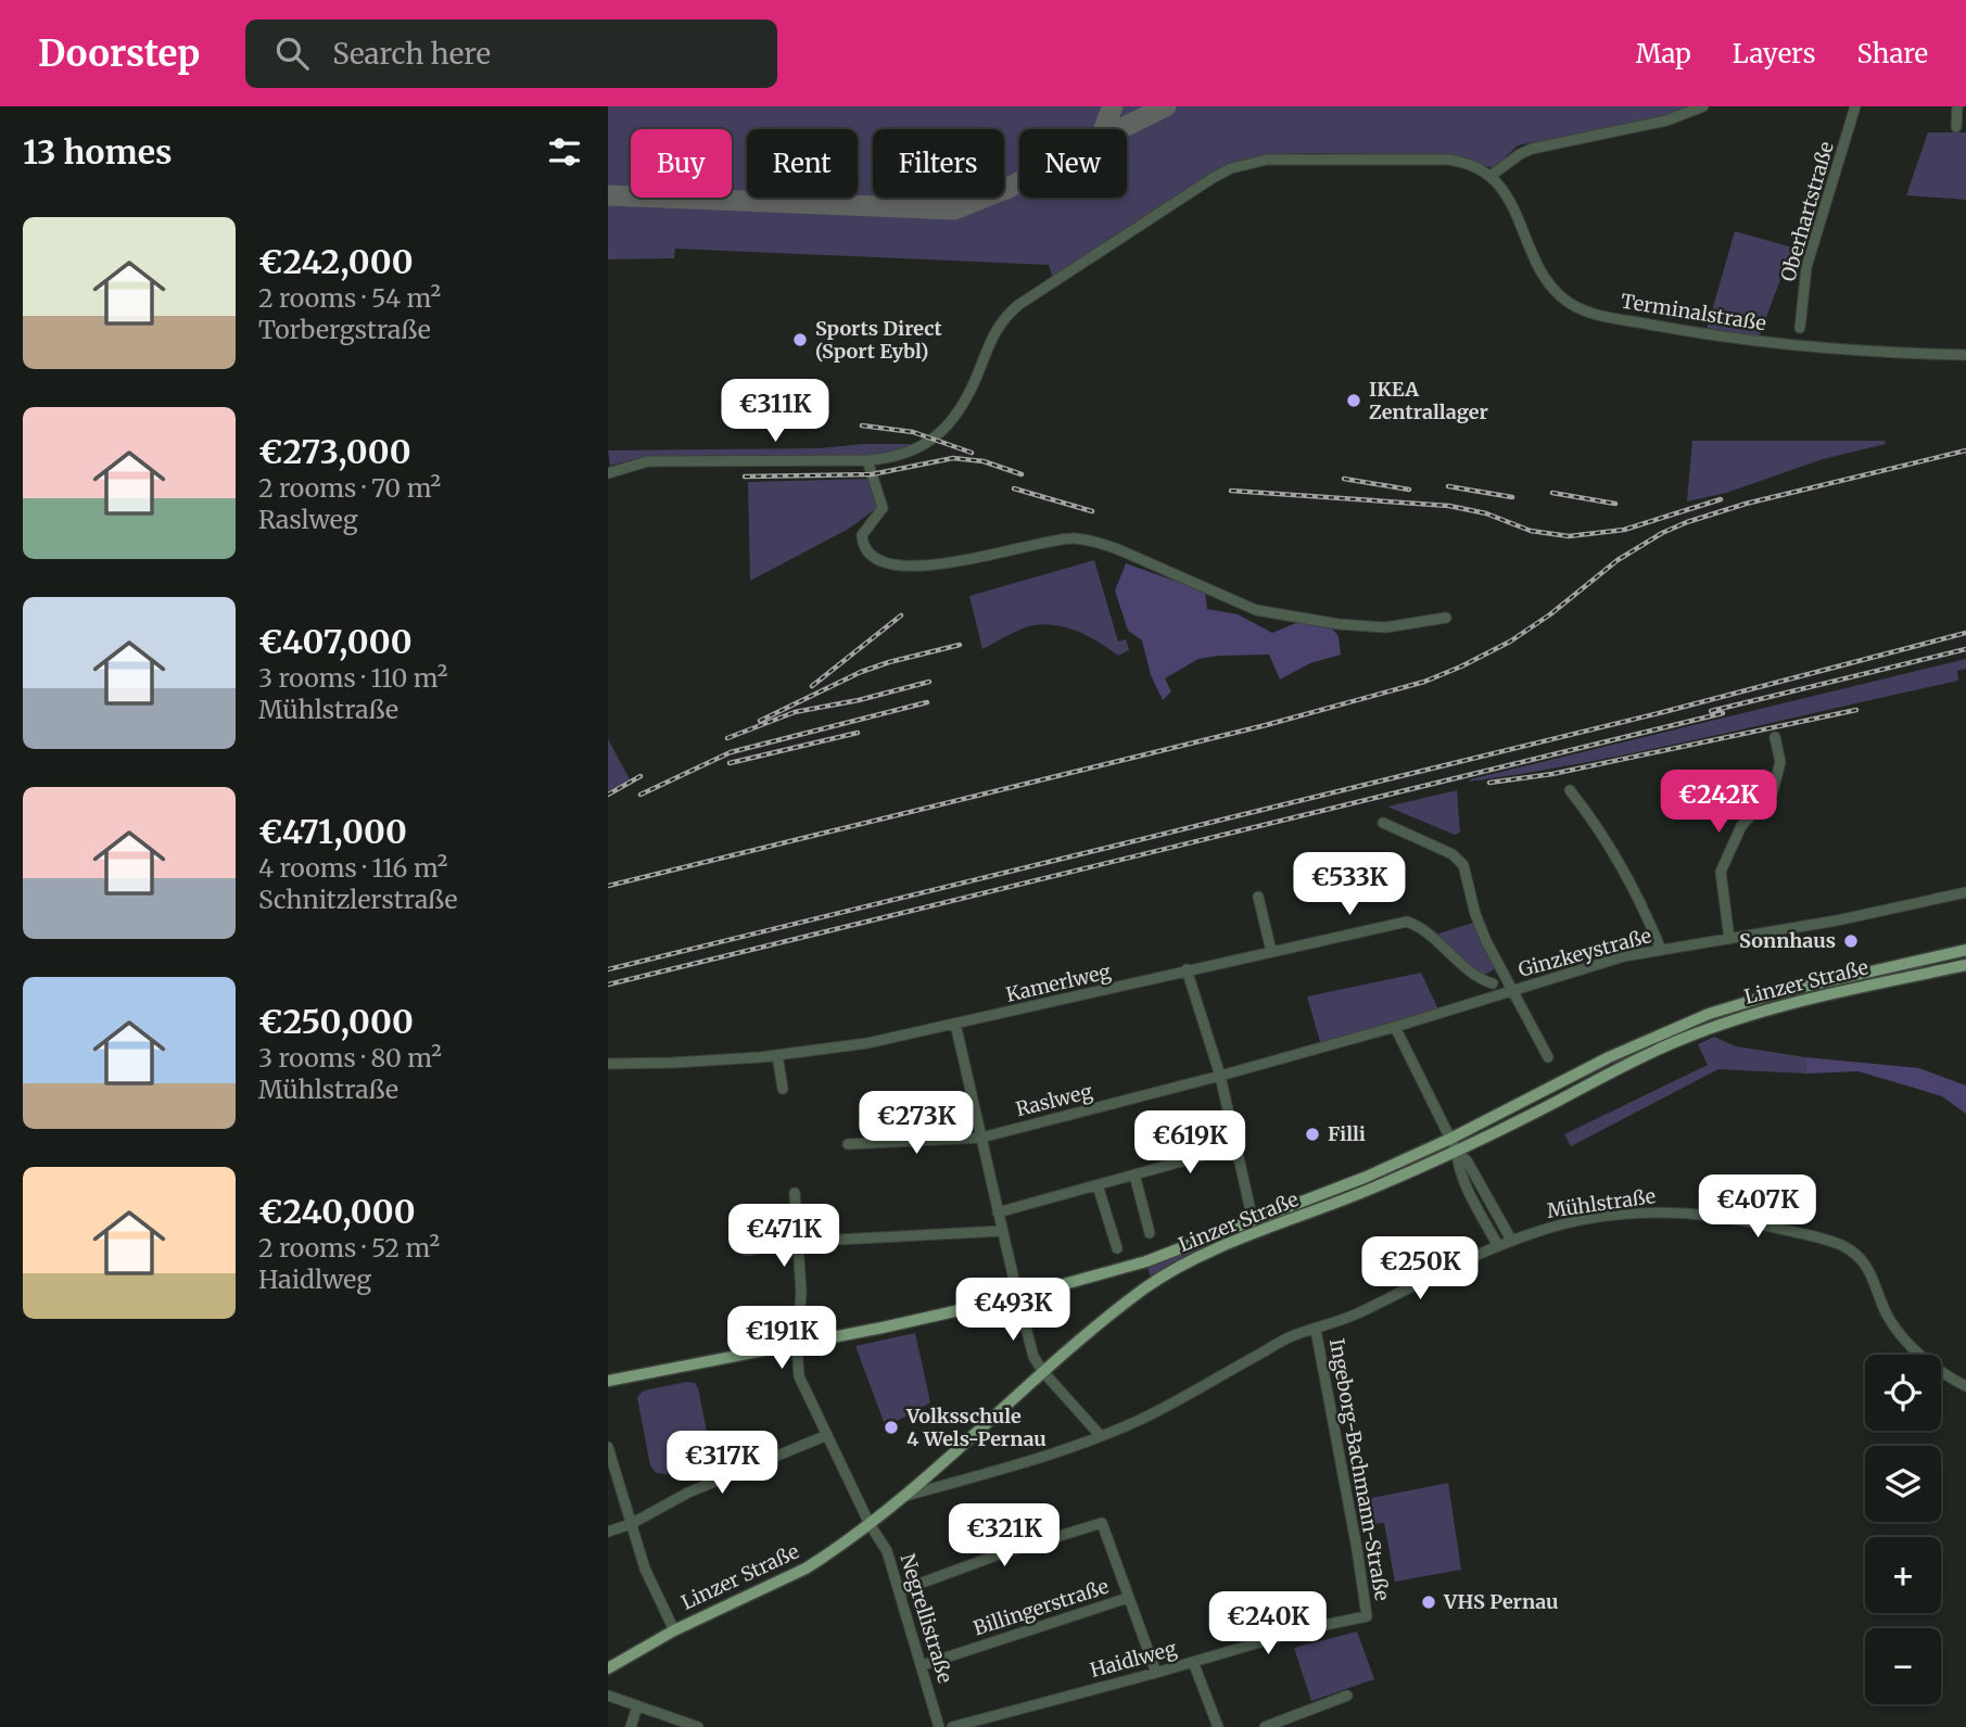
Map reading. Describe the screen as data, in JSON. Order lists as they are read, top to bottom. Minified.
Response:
{"streets":{"main road":["Linzer Straße"],"street":["Oberhartstraße","Terminalstraße","Ginzkeystraße","Kamerlweg","Raslweg","Mühlstraße","Ingeborg-Bachmann-Straße","Billingerstraße","Negrellistraße","Haidlweg"]},"crossings":[["Ginzkeystraße","Raslweg"],["Linzer Straße","Mühlstraße"],["Linzer Straße","Negrellistraße"],["Mühlstraße","Ingeborg-Bachmann-Straße"],["Ingeborg-Bachmann-Straße","Haidlweg"],["Billingerstraße","Negrellistraße"]],"places":["Sports Direct (Sport Eybl)","IKEA Zentrallager","Sonnhaus","Filli","Volksschule 4 Wels-Pernau","VHS Pernau"],"page":{"header":"Doorstep","search":"Search here","nav":["Map","Layers","Share"],"heading":"13 homes","chip":["Buy","Rent","Filters","New"],"list":[{"name":"€242,000","note":"2 rooms · 54 m² · Torbergstraße"},{"name":"€273,000","note":"2 rooms · 70 m² · Raslweg"},{"name":"€407,000","note":"3 rooms · 110 m² · Mühlstraße"},{"name":"€471,000","note":"4 rooms · 116 m² · Schnitzlerstraße"},{"name":"€250,000","note":"3 rooms · 80 m² · Mühlstraße"},{"name":"€240,000","note":"2 rooms · 52 m² · Haidlweg"}],"price":["€311K","€242K","€533K","€273K","€619K","€407K","€471K","€250K","€493K","€191K","€317K","€321K","€240K"],"map_buttons":["+","−"]}}
